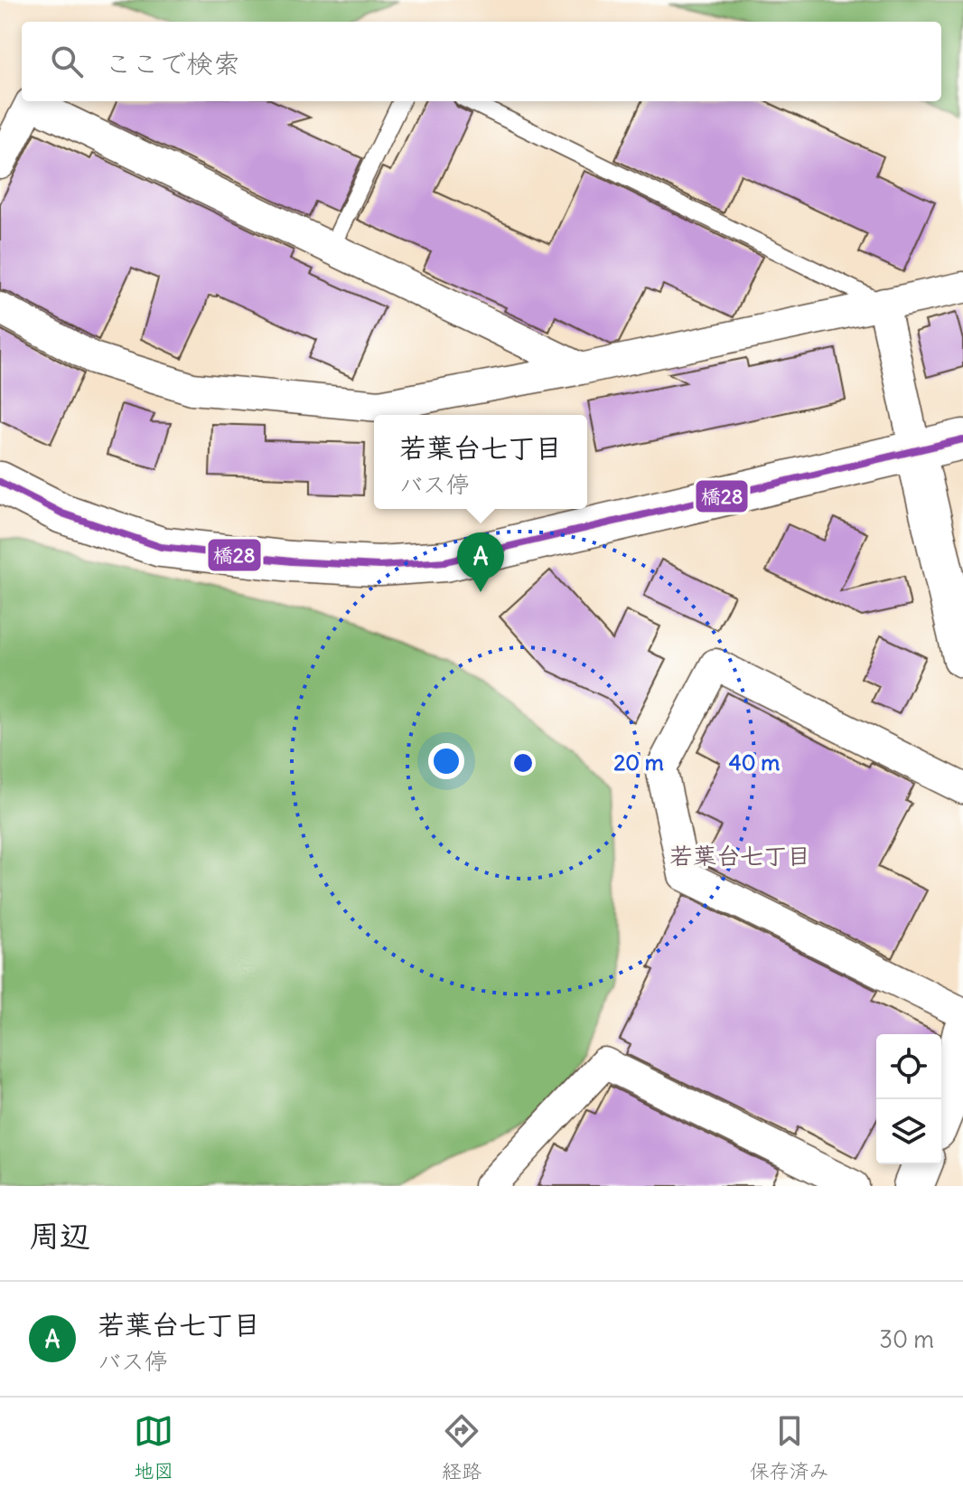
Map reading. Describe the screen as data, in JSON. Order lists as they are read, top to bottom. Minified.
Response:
{"districts":["若葉台七丁目"],"lines":["transit line 橋28"],"page":{"search":"ここで検索","popup":["若葉台七丁目","バス停"],"pins":"A","heading":"周辺","list":[{"mark":"A","name":"若葉台七丁目","note":"バス停","value":"30 m"}],"nav":["地図","経路","保存済み"]},"rings":["20 m","40 m"]}
